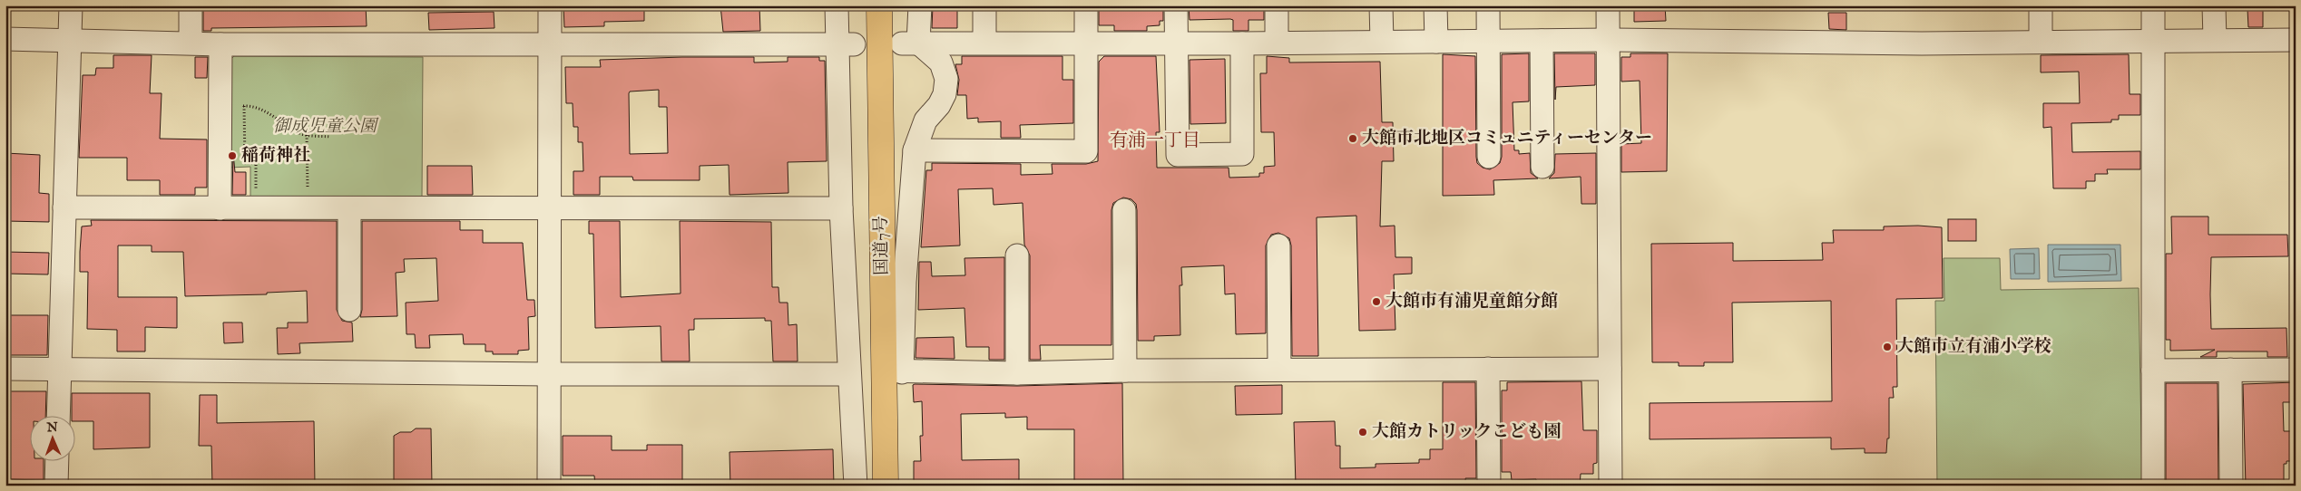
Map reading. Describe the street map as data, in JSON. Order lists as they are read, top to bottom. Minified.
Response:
{"streets":{"highway":["国道7号"]},"districts":["有浦一丁目"],"parks":["御成児童公園"],"places":["大館市北地区コミュニティーセンター","稲荷神社","大館市有浦児童館分館","大館市立有浦小学校","大館カトリックこども園"],"north":"top"}
